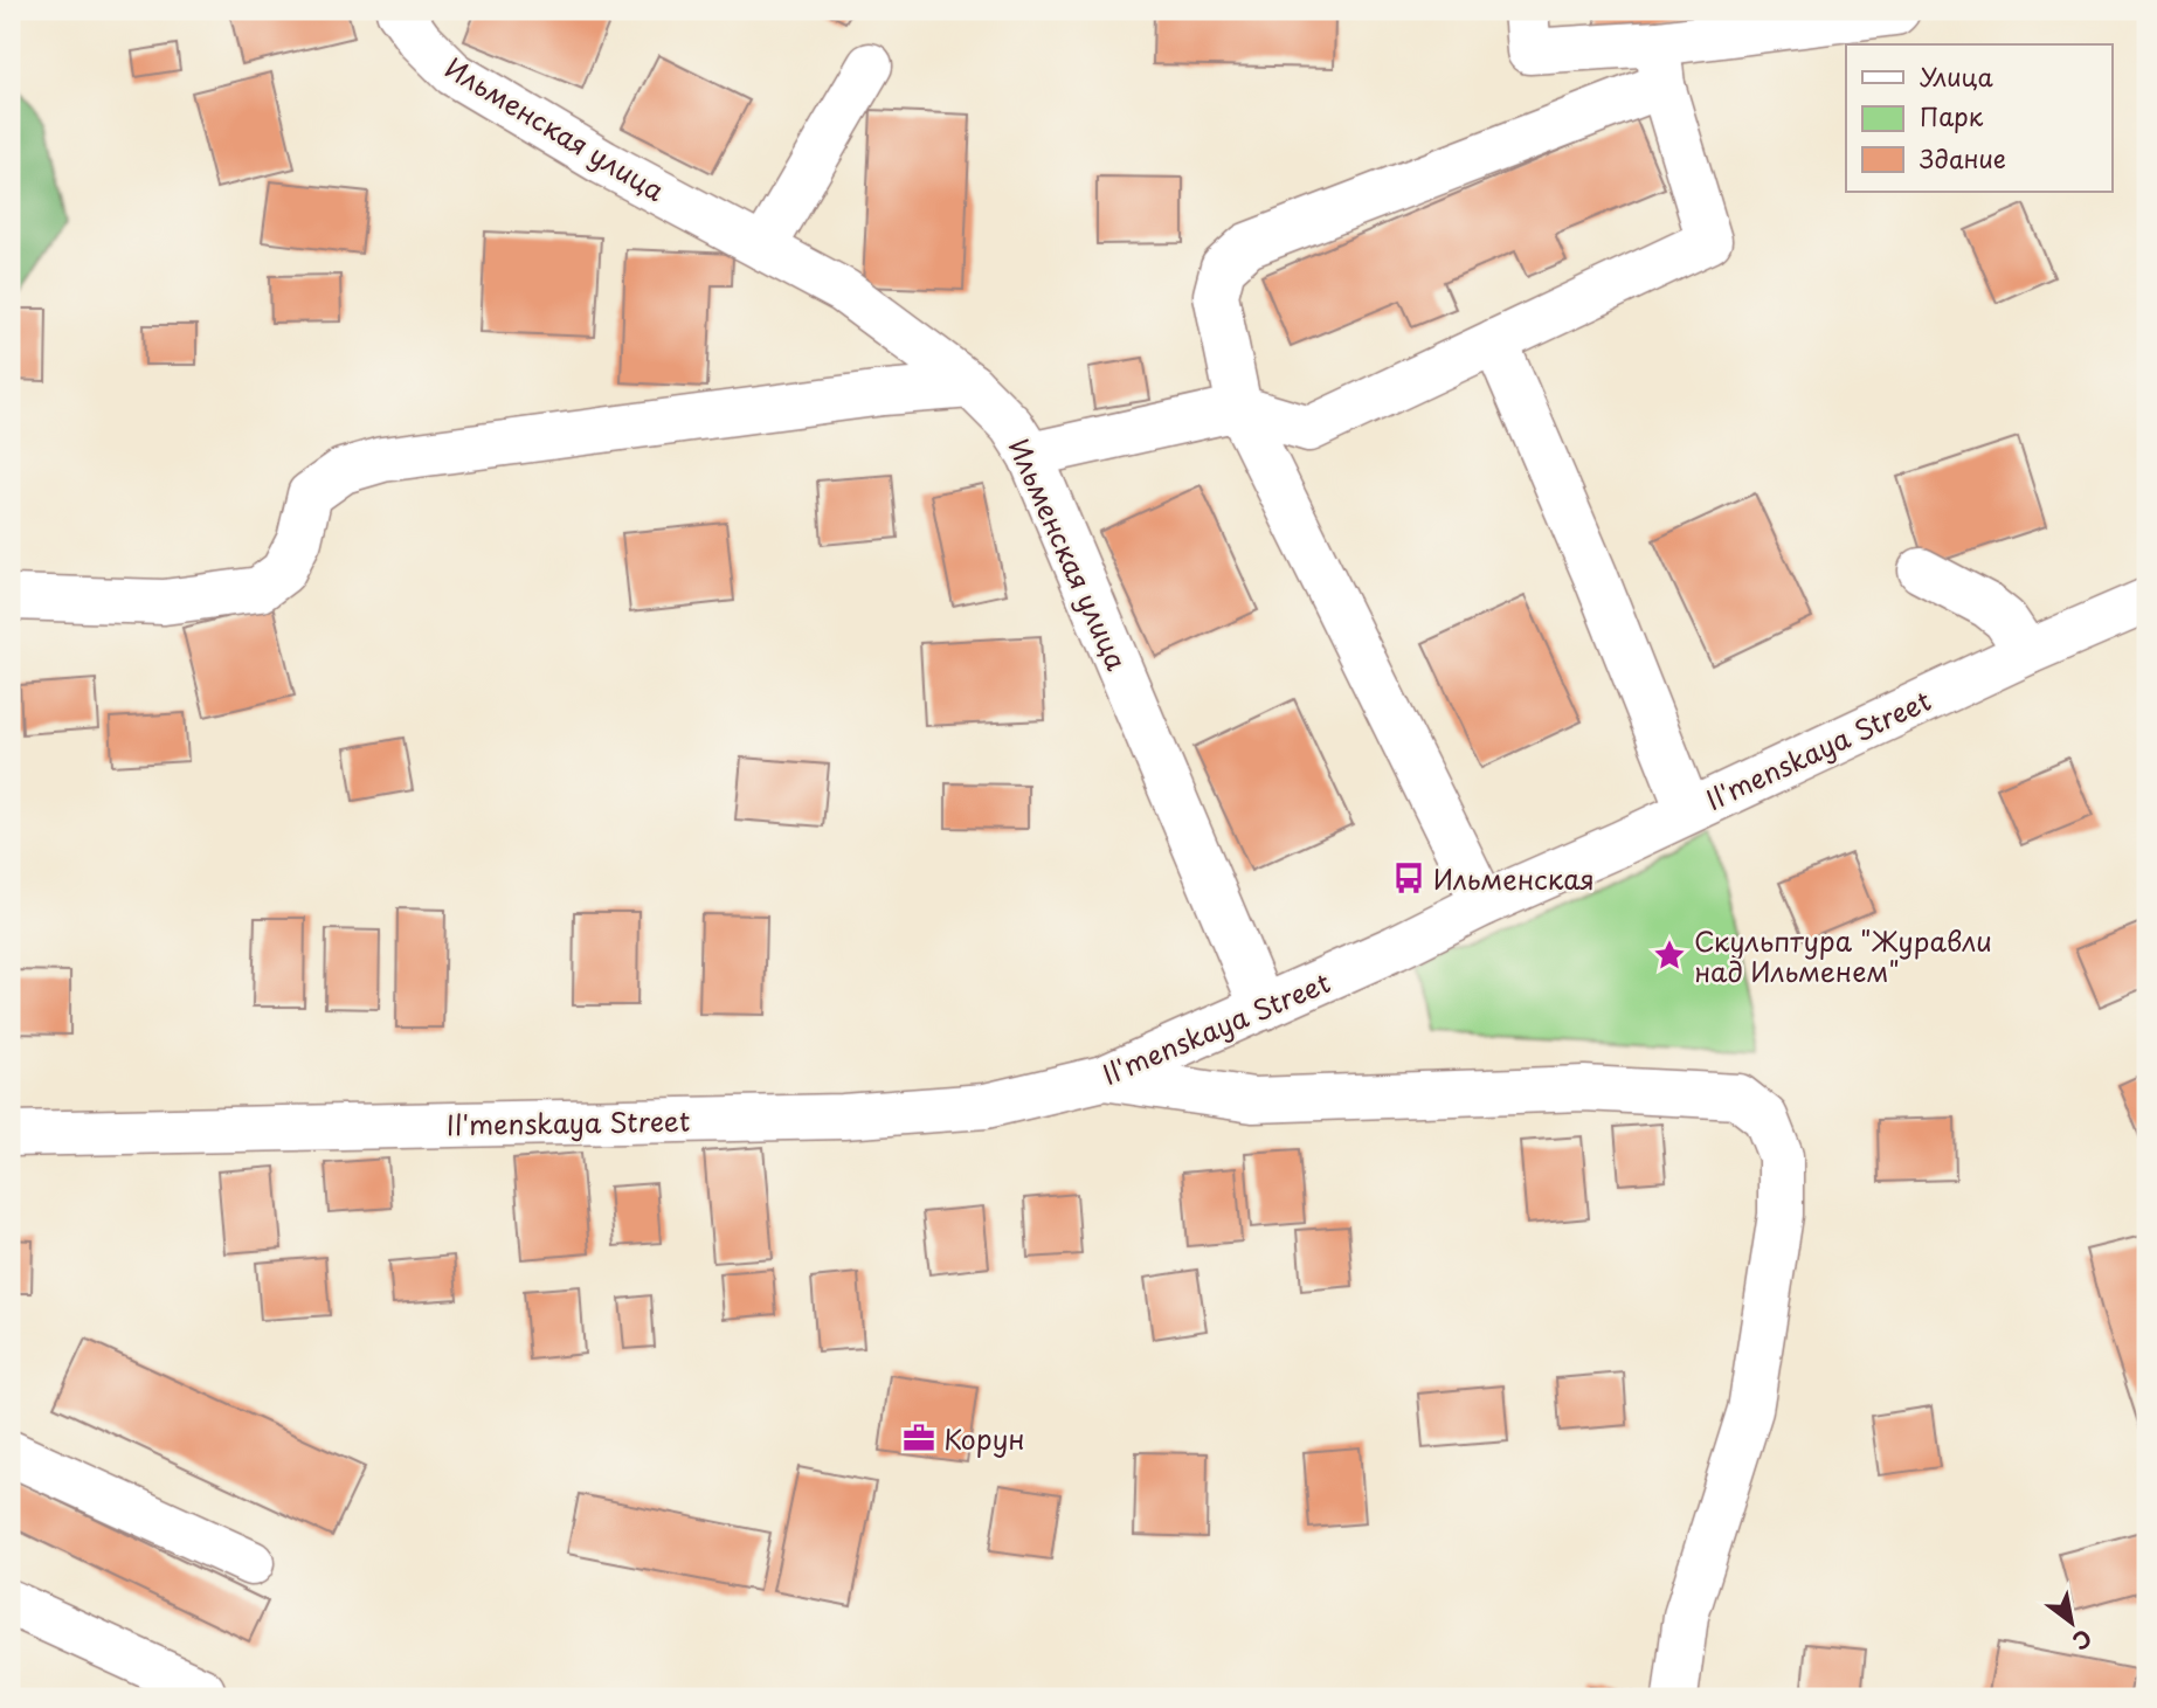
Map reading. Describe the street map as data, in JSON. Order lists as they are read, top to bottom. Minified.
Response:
{"streets":{"street":["Ильменская улица","Il'menskaya Street"]},"crossings":[["Ильменская улица","Il'menskaya Street"]],"places":{"bus stop":["Ильменская"],"place":["Скульптура \"Журавли над Ильменем\""],"office":["Корун"]},"legend":["Улица","Парк","Здание"],"north":"bottom right"}
